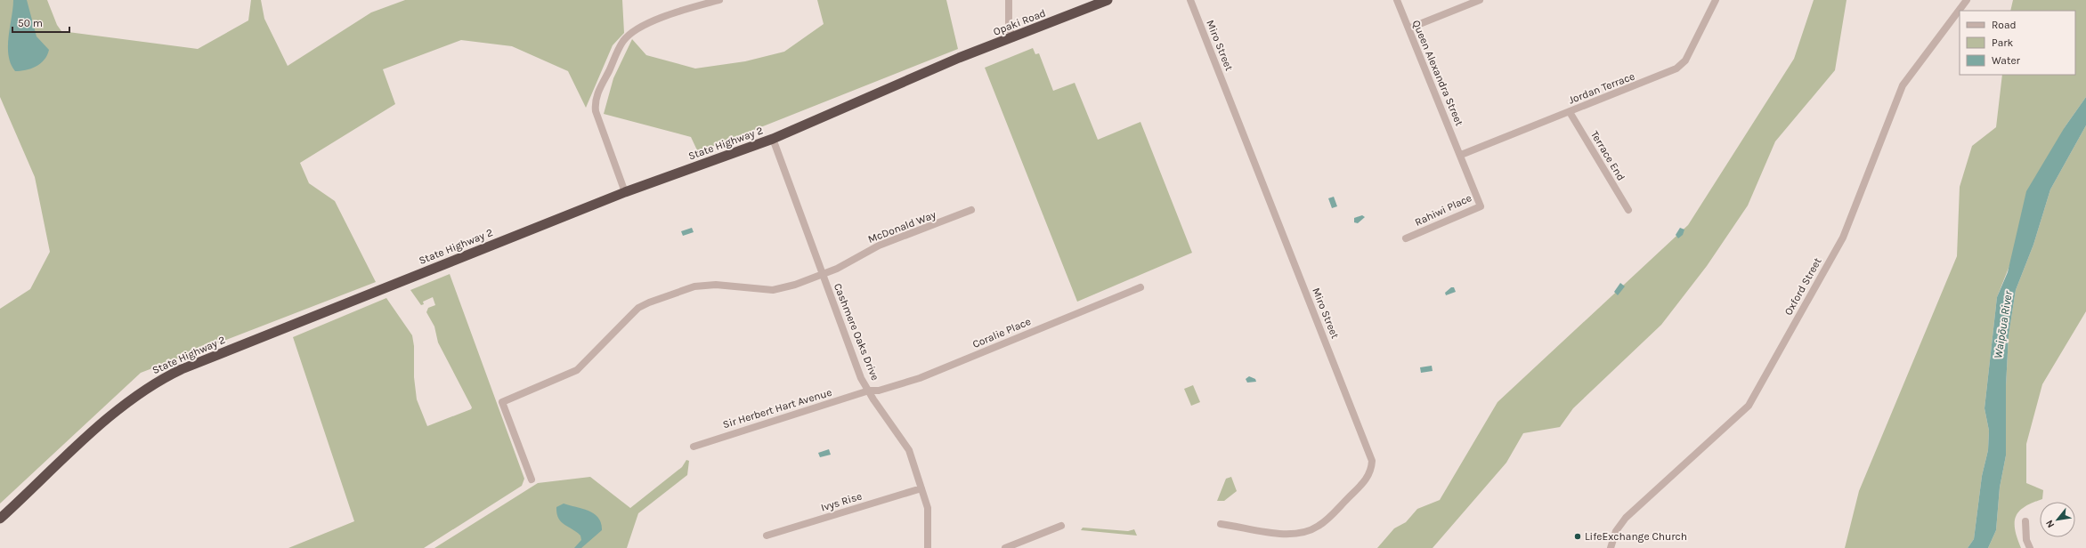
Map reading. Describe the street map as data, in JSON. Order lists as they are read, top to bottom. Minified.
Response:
{"streets":{"highway":["Opaki Road","State Highway 2"],"street":["Miro Street","Queen Alexandra Street","Jordan Terrace","Terrace End","Rahiwi Place","McDonald Way","Oxford Street","Cashmere Oaks Drive","Coralie Place","Sir Herbert Hart Avenue","Ivys Rise"]},"crossings":[["Opaki Road","State Highway 2"],["Queen Alexandra Street","Jordan Terrace"],["Queen Alexandra Street","Rahiwi Place"],["Jordan Terrace","Terrace End"],["Jordan Terrace","Rahiwi Place"],["State Highway 2","Cashmere Oaks Drive"],["McDonald Way","Cashmere Oaks Drive"],["Cashmere Oaks Drive","Coralie Place"],["Cashmere Oaks Drive","Sir Herbert Hart Avenue"],["Cashmere Oaks Drive","Ivys Rise"],["Coralie Place","Sir Herbert Hart Avenue"]],"water":["Waipōua River"],"places":["LifeExchange Church"],"legend":["Road","Park","Water"],"scale_bar":"50 m","north":"bottom left"}
